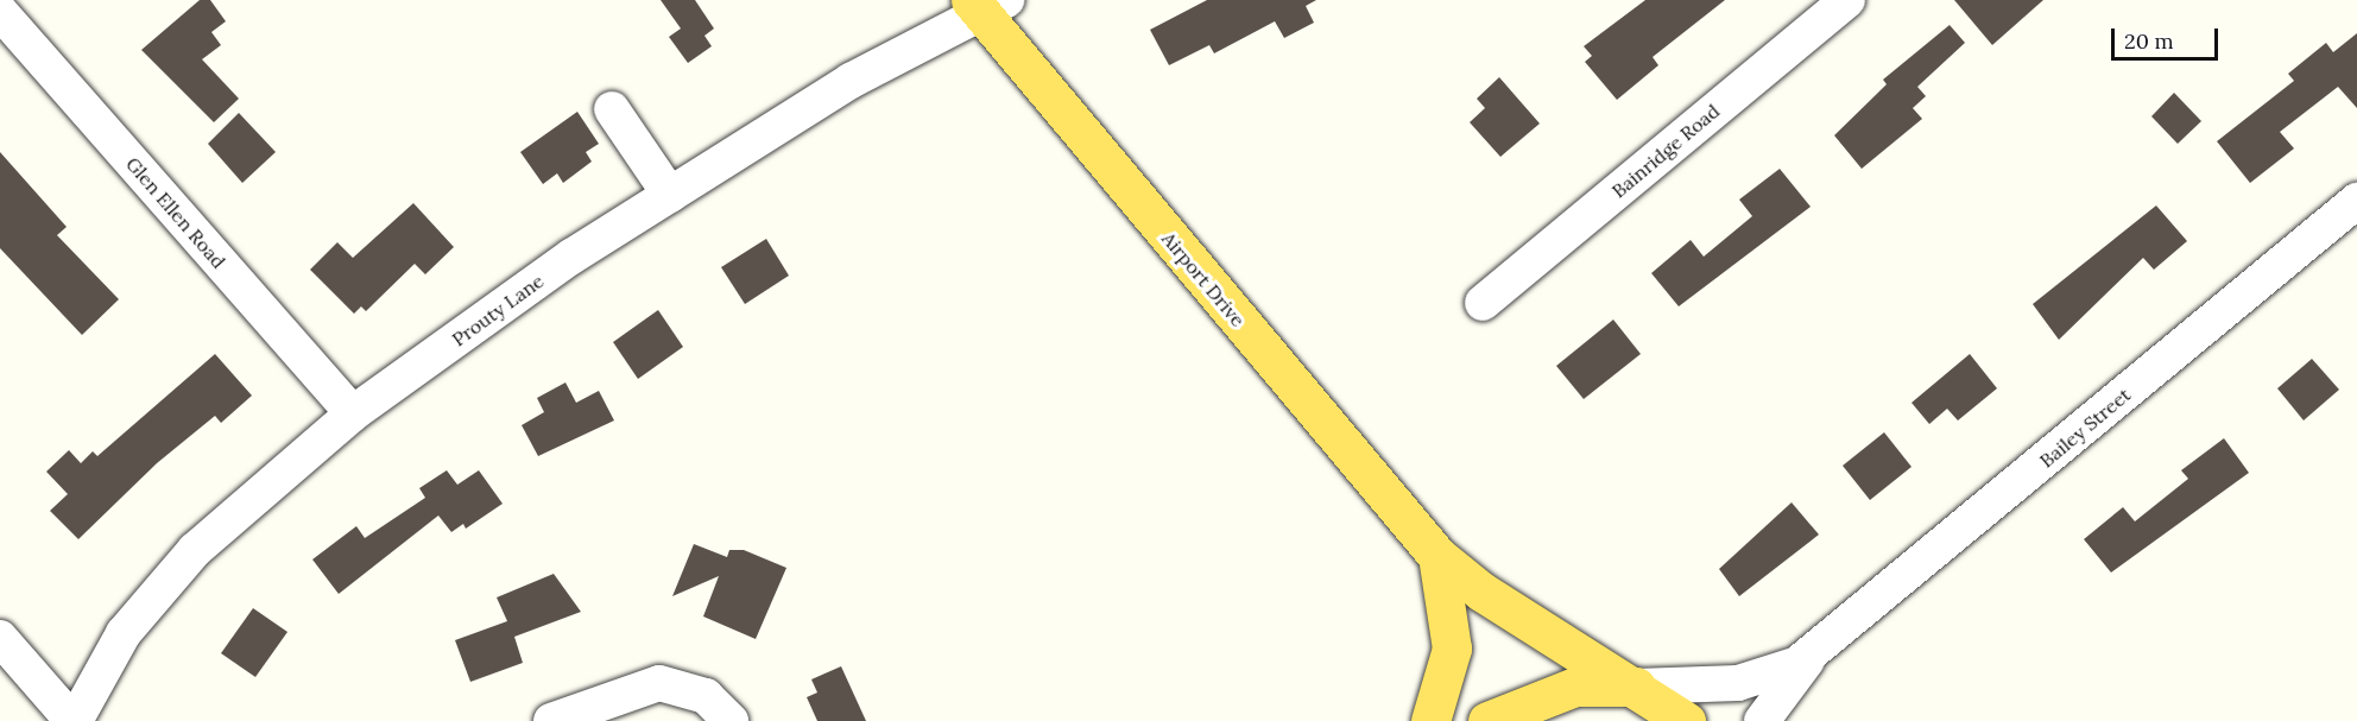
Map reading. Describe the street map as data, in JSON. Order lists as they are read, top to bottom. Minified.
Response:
{"streets":{"main road":["Airport Drive"],"street":["Bainridge Road","Glen Ellen Road","Prouty Lane","Bailey Street"]},"crossings":[["Glen Ellen Road","Prouty Lane"],["Airport Drive","Prouty Lane"],["Airport Drive","Bailey Street"]],"scale_bar":"20 m"}
